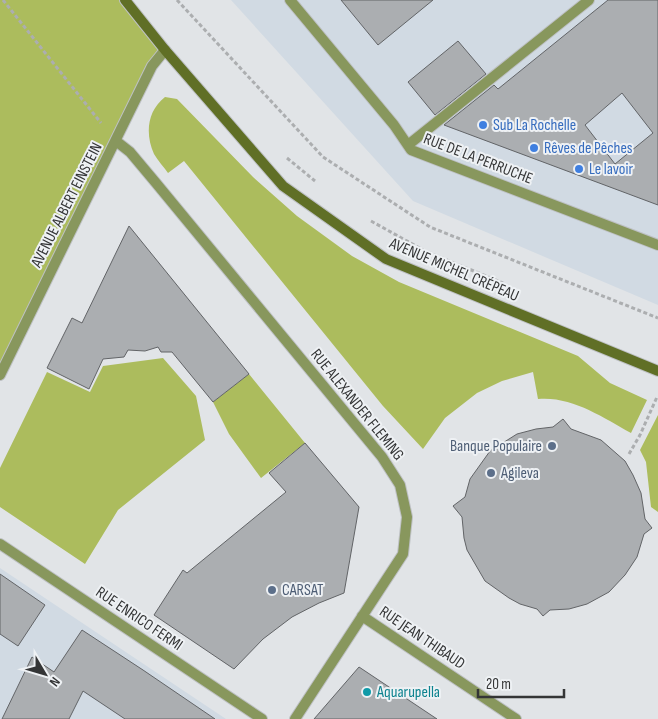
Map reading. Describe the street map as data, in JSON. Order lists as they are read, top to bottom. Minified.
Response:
{"streets":{"street":["RUE DE LA PERRUCHE","AVENUE ALBERT EINSTEIN","AVENUE MICHEL CRÉPEAU","RUE ALEXANDER FLEMING","RUE ENRICO FERMI","RUE JEAN THIBAUD"]},"crossings":[["AVENUE ALBERT EINSTEIN","AVENUE MICHEL CRÉPEAU"],["AVENUE ALBERT EINSTEIN","RUE ALEXANDER FLEMING"],["RUE ALEXANDER FLEMING","RUE JEAN THIBAUD"]],"places":["Sub La Rochelle","Rêves de Pêches","Le lavoir","Banque Populaire","Agileva","CARSAT","Aquarupella"],"scale_bar":"20 m","north":"bottom right"}
